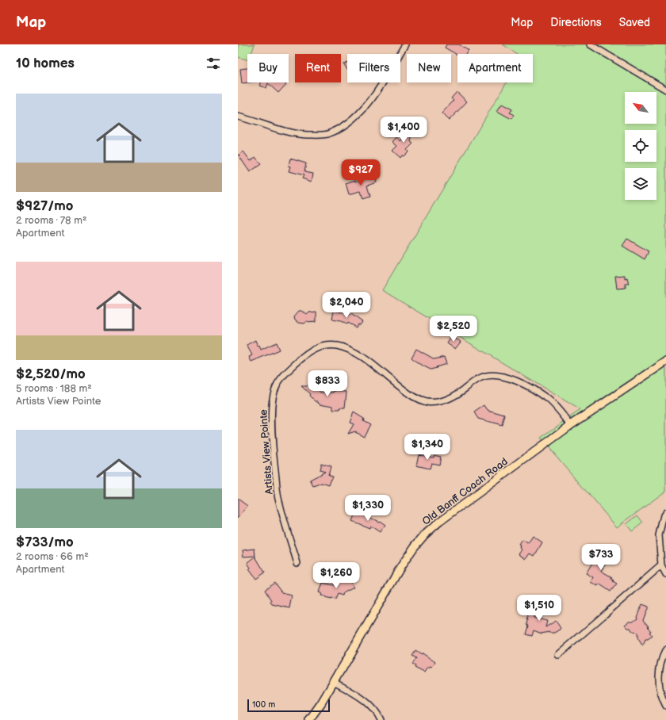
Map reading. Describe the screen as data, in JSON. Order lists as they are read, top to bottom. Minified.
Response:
{"streets":{"main road":["Old Banff Coach Road"],"street":["Artists View Pointe"]},"crossings":[["Artists View Pointe","Old Banff Coach Road"]],"scale_bar":"100 m","north":"top left","page":{"header":"Map","nav":["Map","Directions","Saved"],"heading":"10 homes","chip":["Buy","Rent","Filters","New","Apartment"],"list":[{"name":"$927/mo","note":"2 rooms · 78 m² · Apartment"},{"name":"$2,520/mo","note":"5 rooms · 188 m² · Artists View Pointe"},{"name":"$733/mo","note":"2 rooms · 66 m² · Apartment"}],"price":["$1,400","$927","$2,040","$2,520","$833","$1,340","$1,330","$733","$1,260","$1,510"],"scale":"100 m"}}
